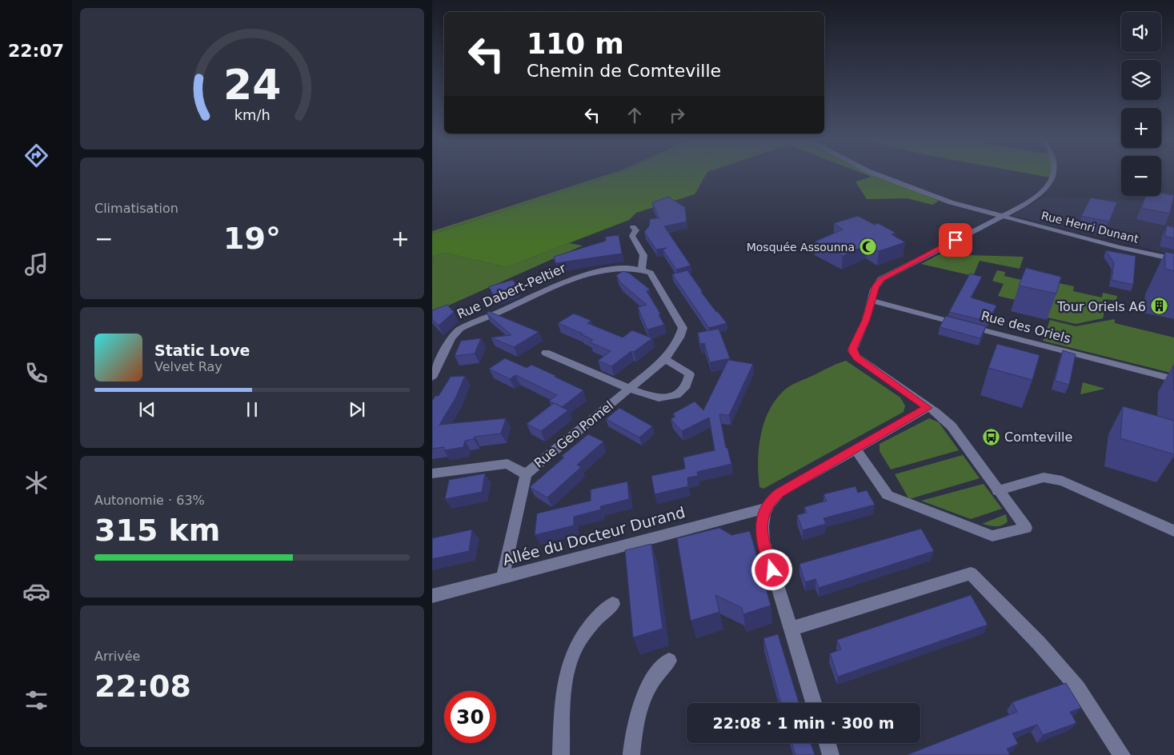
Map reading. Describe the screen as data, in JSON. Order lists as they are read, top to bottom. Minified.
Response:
{"streets":{"street":["Rue Henri Dunant","Rue Dabert-Peltier","Rue des Oriels","Rue Geo Pomel","Allée du Docteur Durand"]},"crossings":[["Rue Dabert-Peltier","Rue Geo Pomel"],["Rue Geo Pomel","Allée du Docteur Durand"]],"places":{"mosque":["Mosquée Assounna"],"building":["Tour Oriels A6"],"bus stop":["Comteville"]},"page":{"tabs":"22:07","map_buttons":["+","−"],"turn":["110 m","Chemin de Comteville"],"tile":["Climatisation",["Autonomie · 63%","315 km"],["Arrivée","22:08"]],"heat":["−","19°","+"],"song":["Static Love","Velvet Ray"],"limit":"30","trip":"22:08 · 1 min · 300 m","gauge":["24","km/h"]}}
